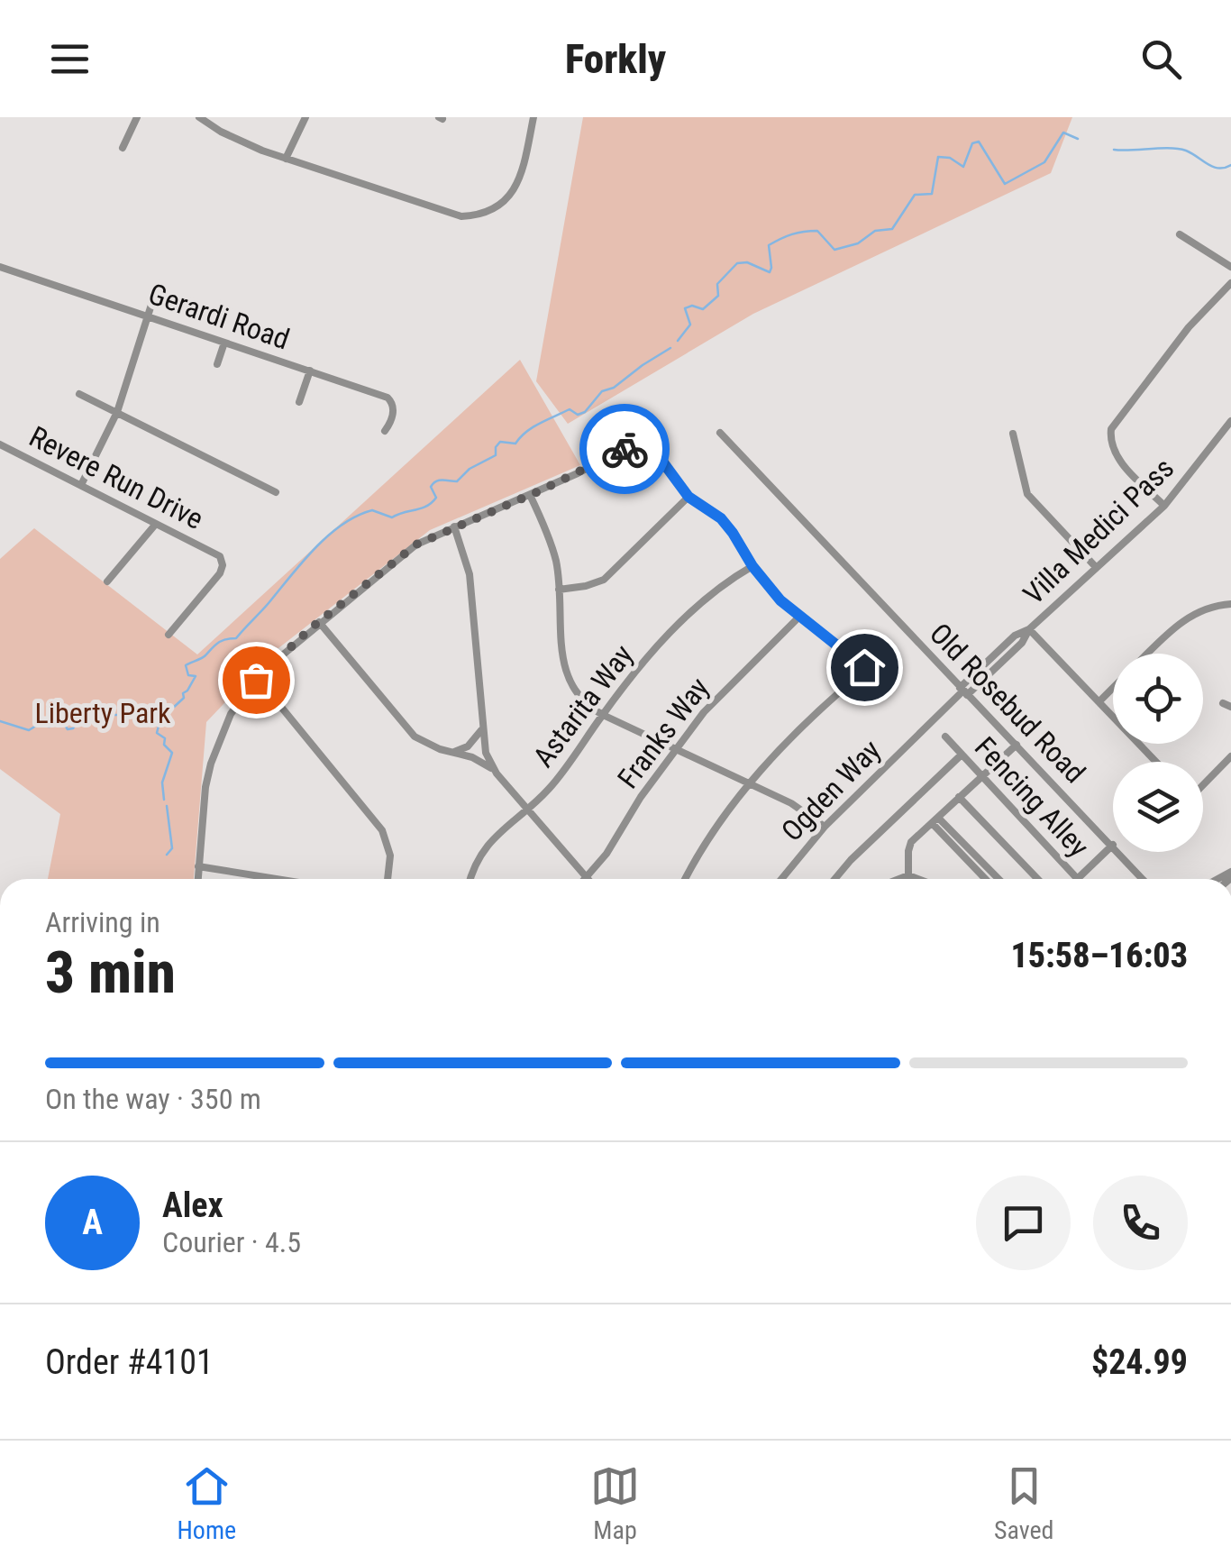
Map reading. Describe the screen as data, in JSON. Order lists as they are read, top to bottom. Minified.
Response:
{"streets":{"street":["Gerardi Road","Revere Run Drive","Villa Medici Pass","Old Rosebud Road","Astarita Way","Franks Way","Ogden Way","Fencing Alley"]},"crossings":[["Villa Medici Pass","Old Rosebud Road"],["Villa Medici Pass","Ogden Way"],["Old Rosebud Road","Ogden Way"]],"parks":["Liberty Park"],"page":{"header":"Forkly","heading":["3 min","Arriving in","15:58–16:03"],"panel":["Alex","Courier · 4.5","Order #4101","$24.99"],"bar":"On the way · 350 m","round":"A","tabs":["Home","Map","Saved"]}}
